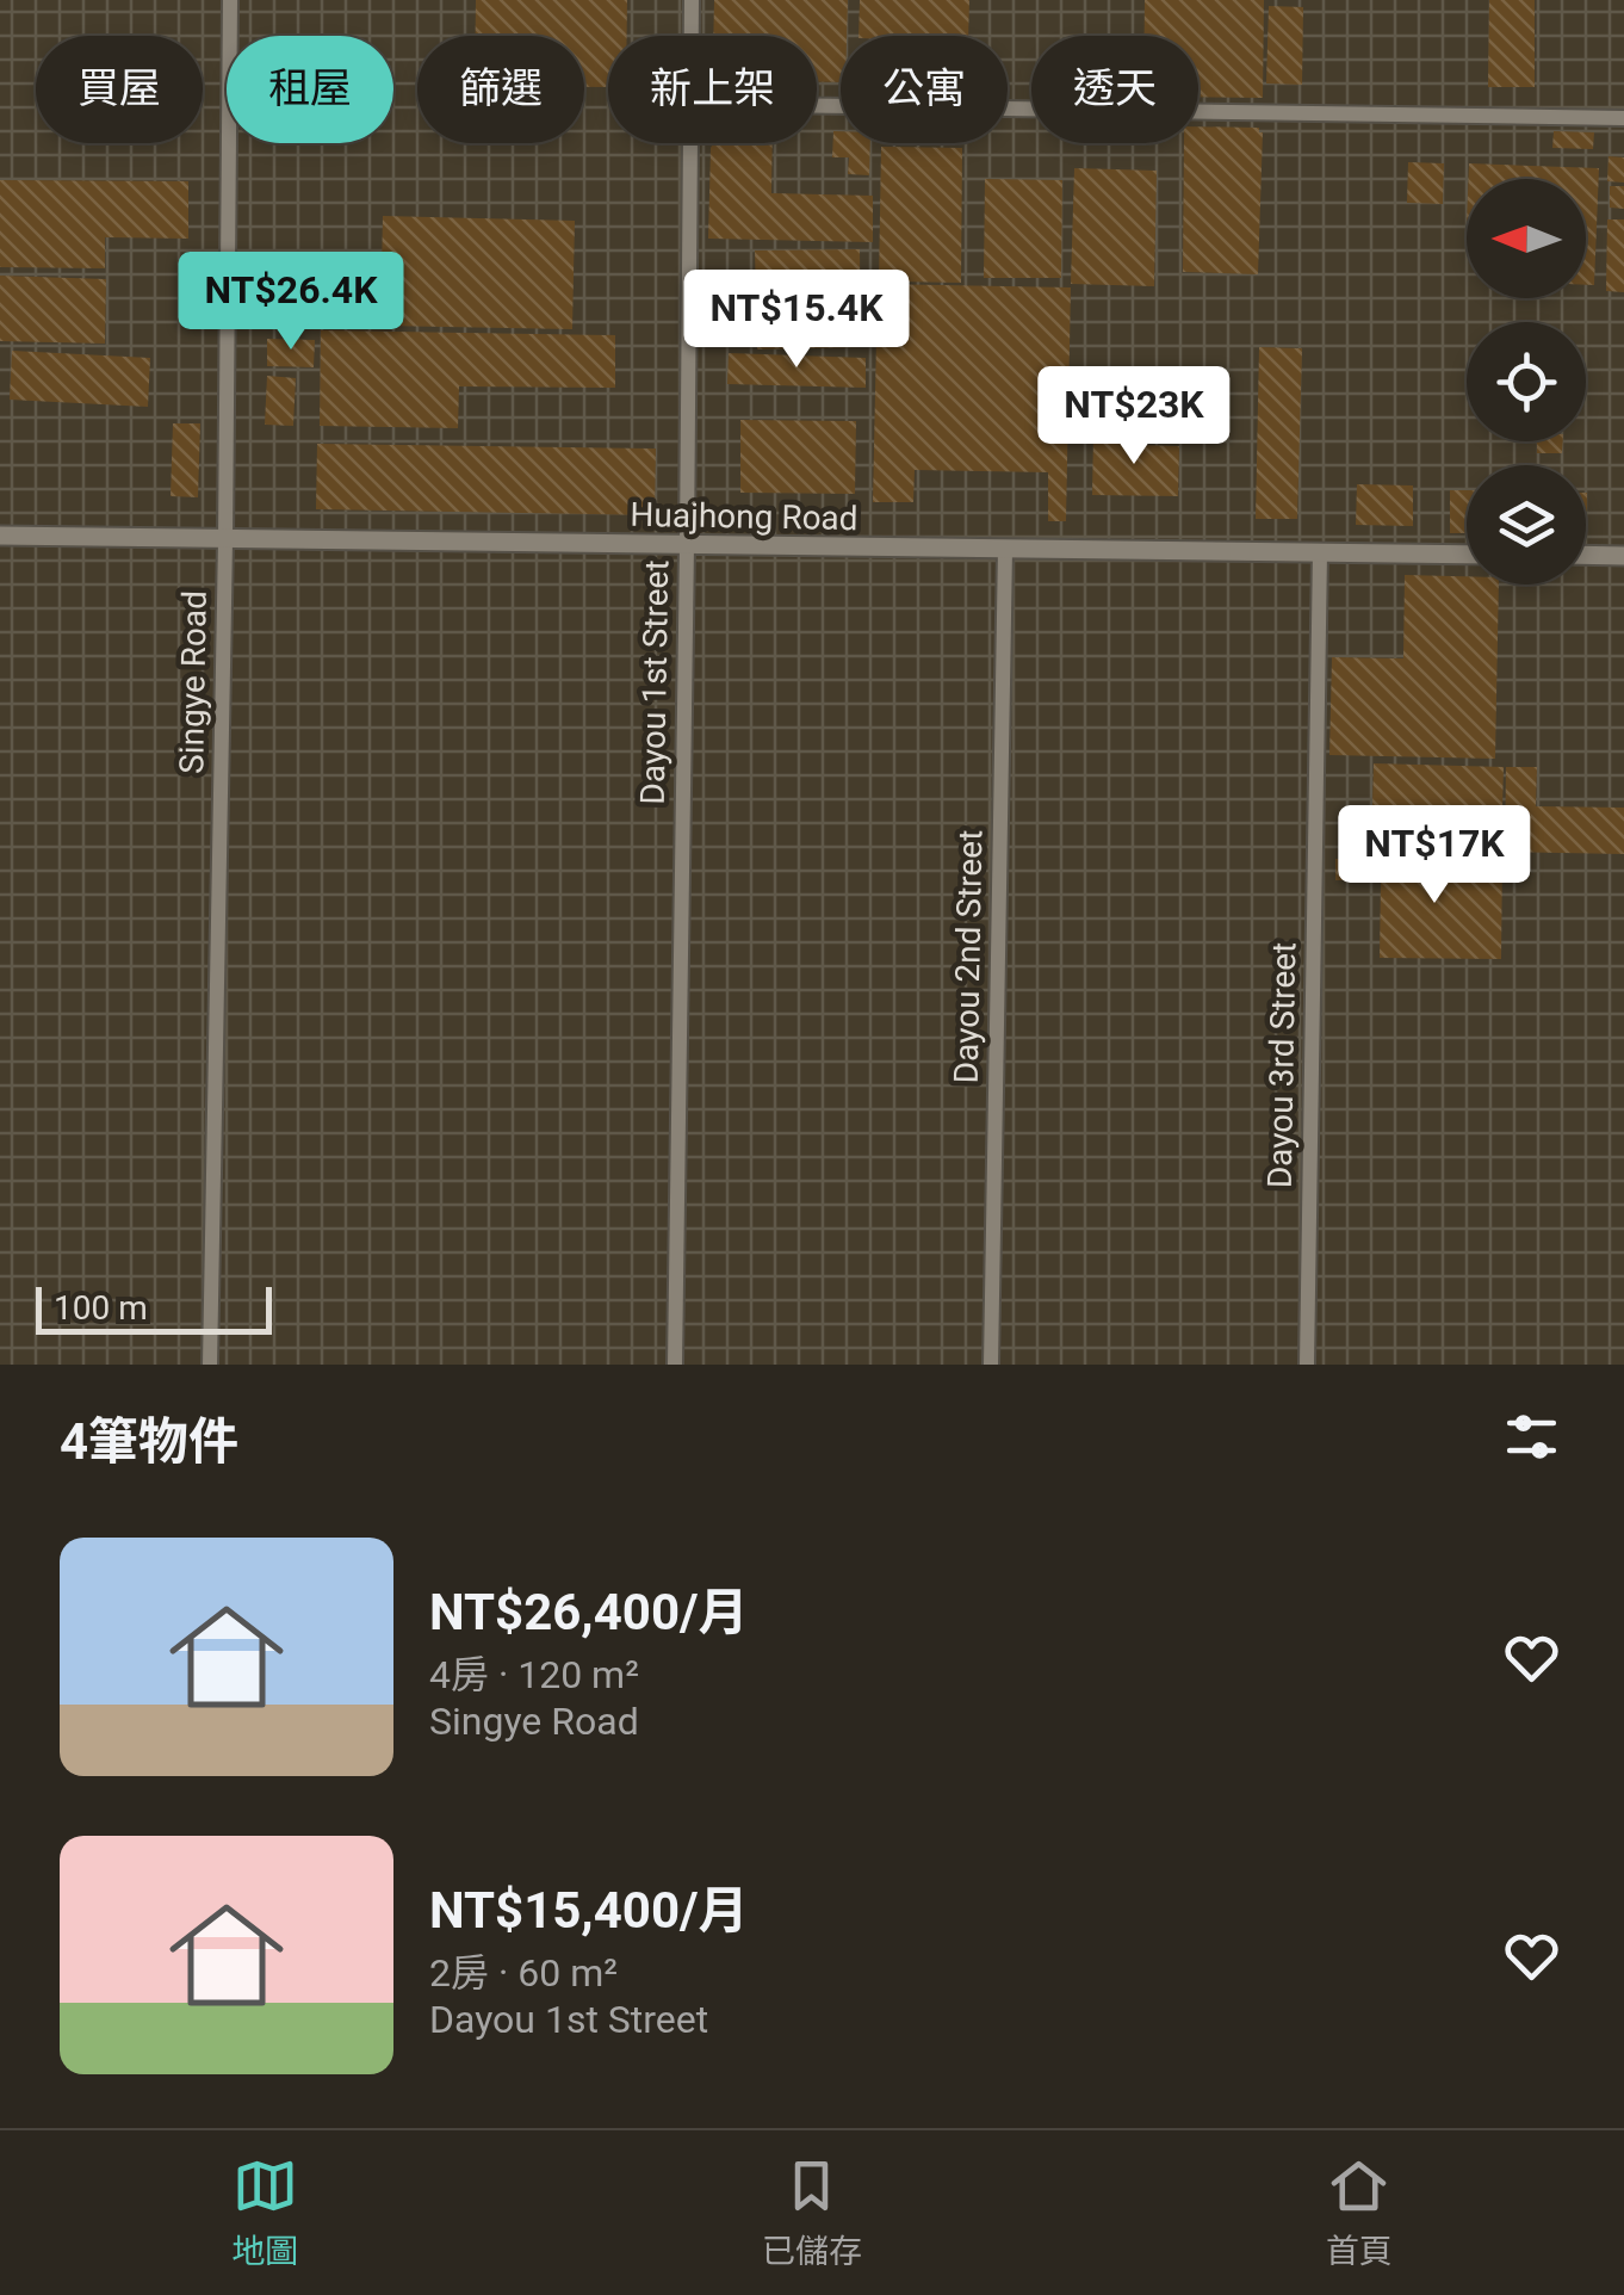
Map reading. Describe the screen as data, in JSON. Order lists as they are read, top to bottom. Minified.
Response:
{"streets":{"street":["Huajhong Road","Singye Road","Dayou 1st Street","Dayou 2nd Street","Dayou 3rd Street"]},"crossings":[["Huajhong Road","Singye Road"],["Huajhong Road","Dayou 1st Street"],["Huajhong Road","Dayou 2nd Street"],["Huajhong Road","Dayou 3rd Street"]],"scale_bar":"100 m","north":"left","page":{"chip":["買屋","租屋","篩選","新上架","公寓","透天"],"price":["NT$26.4K","NT$15.4K","NT$23K","NT$17K"],"scale":"100 m","heading":"4筆物件","list":[{"name":"NT$26,400/月","note":"4房 · 120 m² · Singye Road"},{"name":"NT$15,400/月","note":"2房 · 60 m² · Dayou 1st Street"}],"tabs":["地圖","已儲存","首頁"]}}
